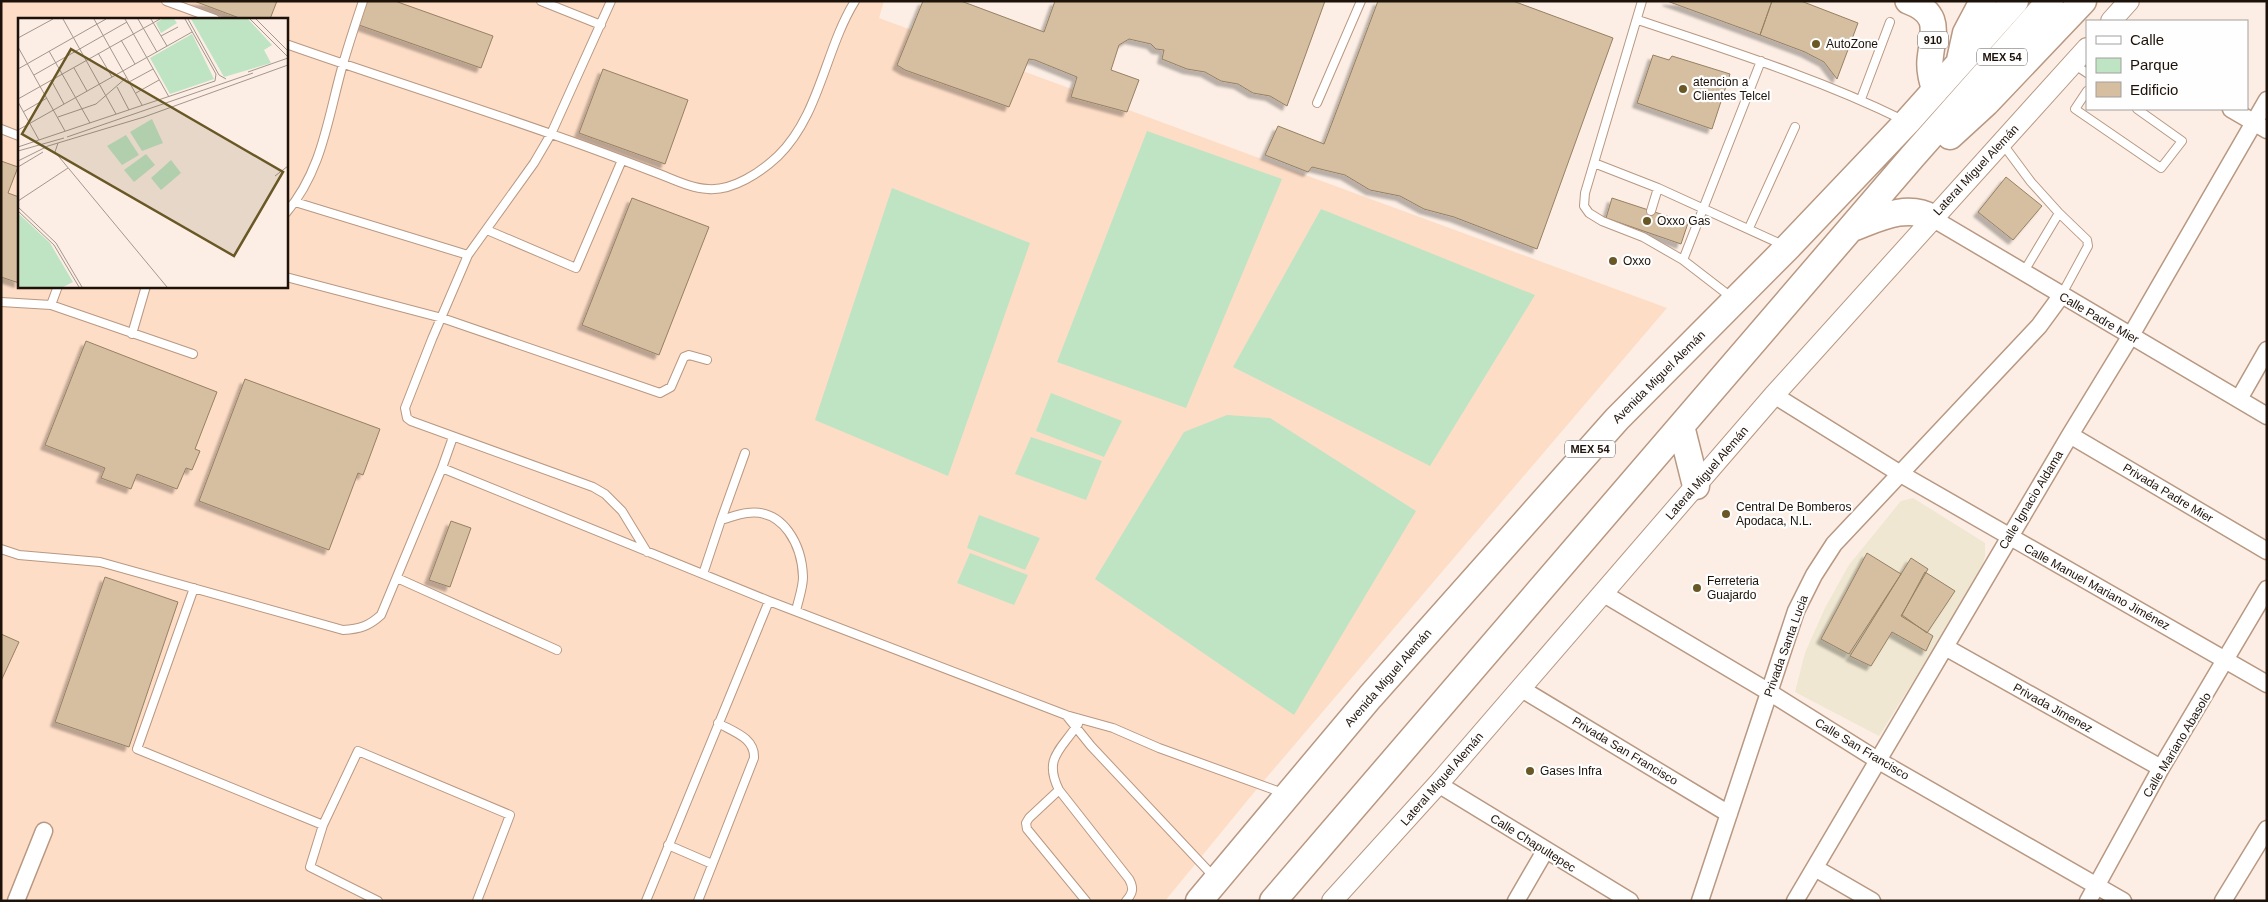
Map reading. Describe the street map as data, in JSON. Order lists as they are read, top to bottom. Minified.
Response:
{"streets":{"highway":["MEX 54","Avenida Miguel Alemán"],"main road":["910"],"street":["Lateral Miguel Alemán","Calle Padre Mier","Privada Padre Mier","Calle Ignacio Aldama","Calle Manuel Mariano Jiménez","Privada Santa Lucia","Privada Jimenez","Calle Mariano Abasolo","Calle San Francisco","Privada San Francisco","Calle Chapultepec"]},"crossings":[["910","Avenida Miguel Alemán"],["Lateral Miguel Alemán","Calle Padre Mier"],["Lateral Miguel Alemán","Calle Manuel Mariano Jiménez"],["Lateral Miguel Alemán","Calle San Francisco"],["Lateral Miguel Alemán","Privada San Francisco"],["Lateral Miguel Alemán","Calle Chapultepec"],["Calle Padre Mier","Calle Ignacio Aldama"],["Calle Padre Mier","Privada Santa Lucia"],["Privada Padre Mier","Calle Ignacio Aldama"],["Calle Ignacio Aldama","Calle Manuel Mariano Jiménez"],["Calle Ignacio Aldama","Privada Jimenez"],["Calle Ignacio Aldama","Calle San Francisco"],["Calle Manuel Mariano Jiménez","Privada Santa Lucia"],["Calle Manuel Mariano Jiménez","Calle Mariano Abasolo"],["Privada Santa Lucia","Calle San Francisco"],["Privada Santa Lucia","Privada San Francisco"],["Privada Jimenez","Calle Mariano Abasolo"],["Calle Mariano Abasolo","Calle San Francisco"]],"places":["AutoZone","atencion a Clientes Telcel","Oxxo Gas","Oxxo","Central De Bomberos Apodaca, N.L.","Ferreteria Guajardo","Gases Infra"],"legend":["Calle","Parque","Edificio"]}
